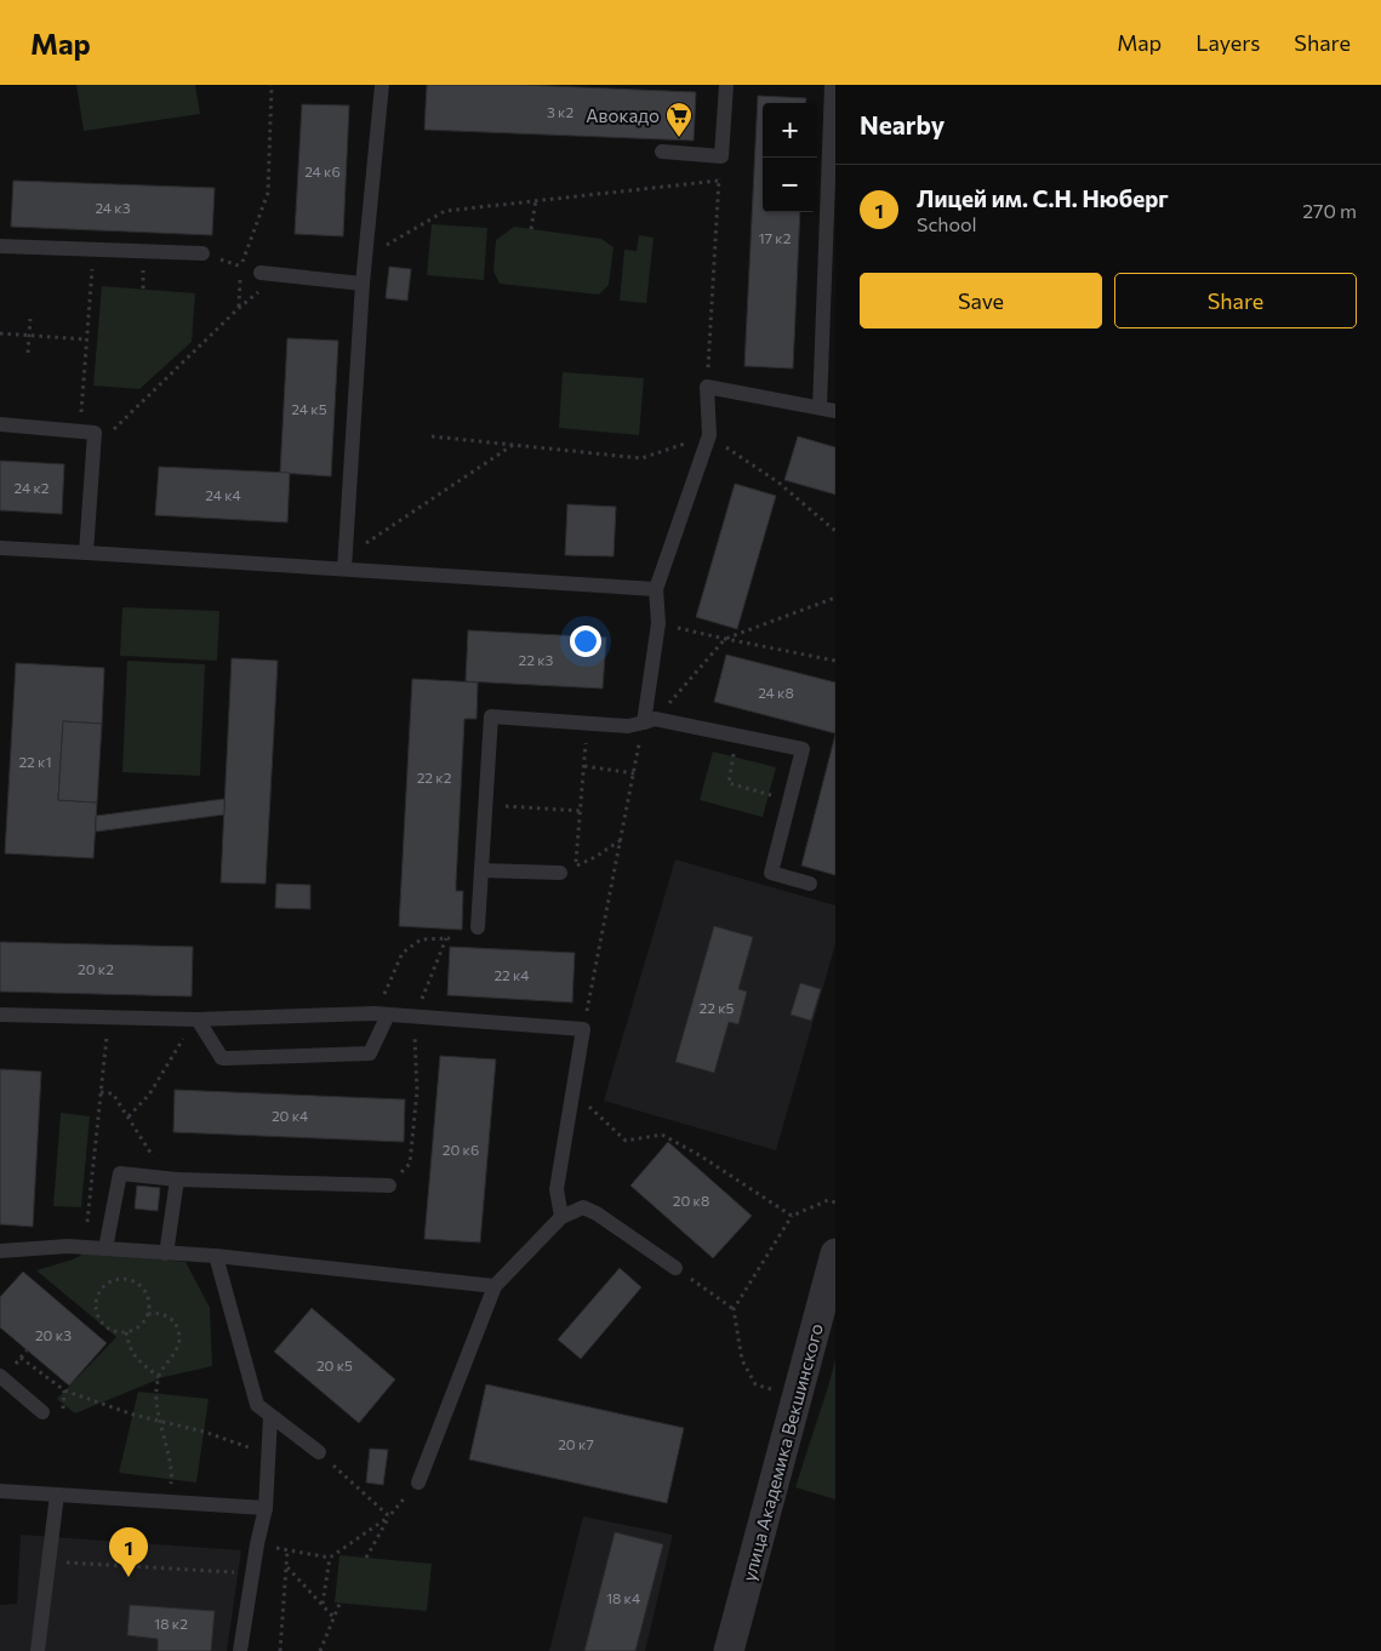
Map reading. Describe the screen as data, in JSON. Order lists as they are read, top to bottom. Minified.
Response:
{"streets":{"street":["улица Академика Векшинского"]},"places":{"supermarket":["Авокадо"]},"house_numbers":["3 к2","24 к6","24 к3","17 к2","24 к5","24 к2","24 к4","22 к3","24 к8","22 к1","22 к2","20 к2","22 к4","22 к5","20 к4","20 к6","20 к8","20 к3","20 к5","20 к7","18 к4","18 к2"],"page":{"header":"Map","nav":["Map","Layers","Share"],"heading":"Nearby","map_buttons":["+","−"],"list":[{"mark":"1","name":"Лицей им. С.Н. Нюберг","note":"School","value":"270 m"}],"buttons":["Save","Share"],"pins":"1"}}
